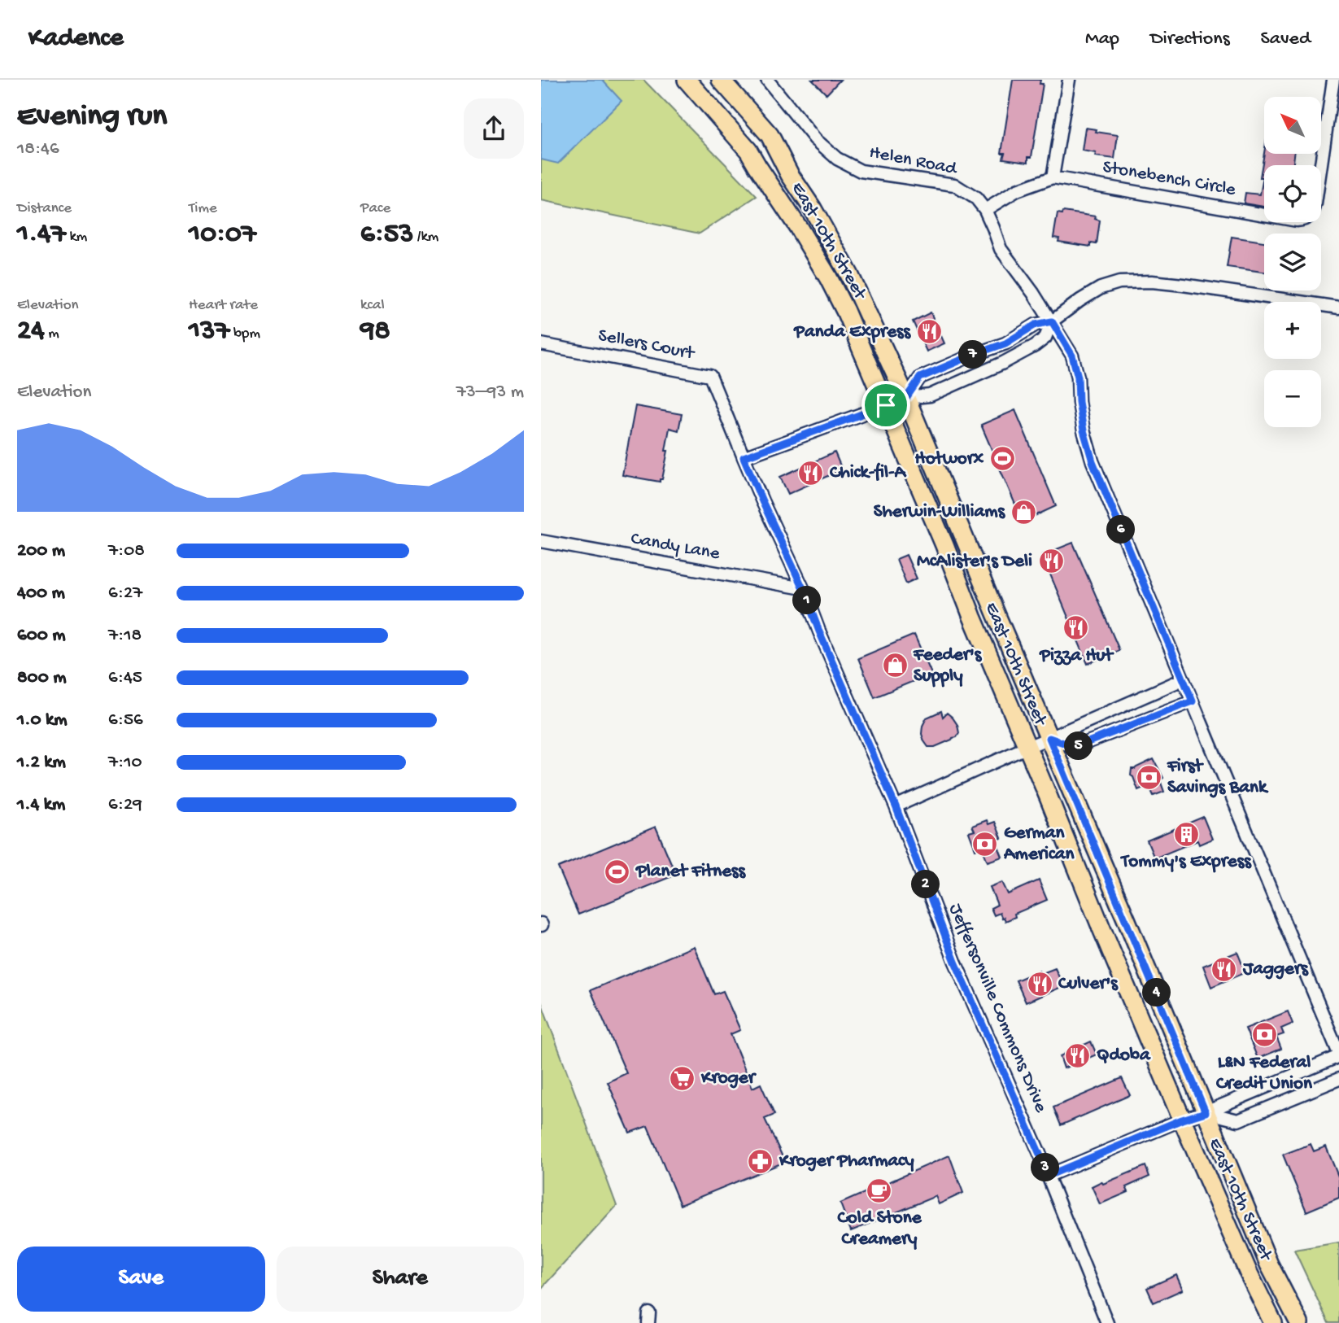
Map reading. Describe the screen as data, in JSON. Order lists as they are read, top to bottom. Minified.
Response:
{"streets":{"main road":["East 10th Street"],"street":["Helen Road","Stonebench Circle","Sellers Court","Candy Lane","Jeffersonville Commons Drive"]},"crossings":[["Sellers Court","Jeffersonville Commons Drive"],["Candy Lane","Jeffersonville Commons Drive"]],"places":{"restaurant":["Panda Express","Chick-fil-A","McAlister's Deli","Pizza Hut","Jaggers","Culver's","Qdoba"],"sports":["Hotworx","Planet Fitness"],"shop":["Sherwin-Williams","Feeder's Supply"],"bank":["First Savings Bank","German American","L&N Federal Credit Union"],"building":["Tommy's Express"],"supermarket":["Kroger"],"pharmacy":["Kroger Pharmacy"],"cafe":["Cold Stone Creamery"]},"north":"top left","page":{"header":"Kadence","nav":["Map","Directions","Saved"],"heading":["Evening run","18:46"],"map_buttons":["+","−"],"stats":[["Distance","1.47 km"],["Time","10:07"],["Pace","6:53 /km"],["Elevation","24 m"],["Heart rate","137 bpm"],["kcal","98"]],"pins":["7","6","1","5","2","4","3"],"chart":["Elevation","73–93 m"],"list":[{"name":"200 m","note":"7:08"},{"name":"400 m","note":"6:27"},{"name":"600 m","note":"7:18"},{"name":"800 m","note":"6:45"},{"name":"1.0 km","note":"6:56"},{"name":"1.2 km","note":"7:10"},{"name":"1.4 km","note":"6:29"}],"buttons":["Save","Share"]}}
